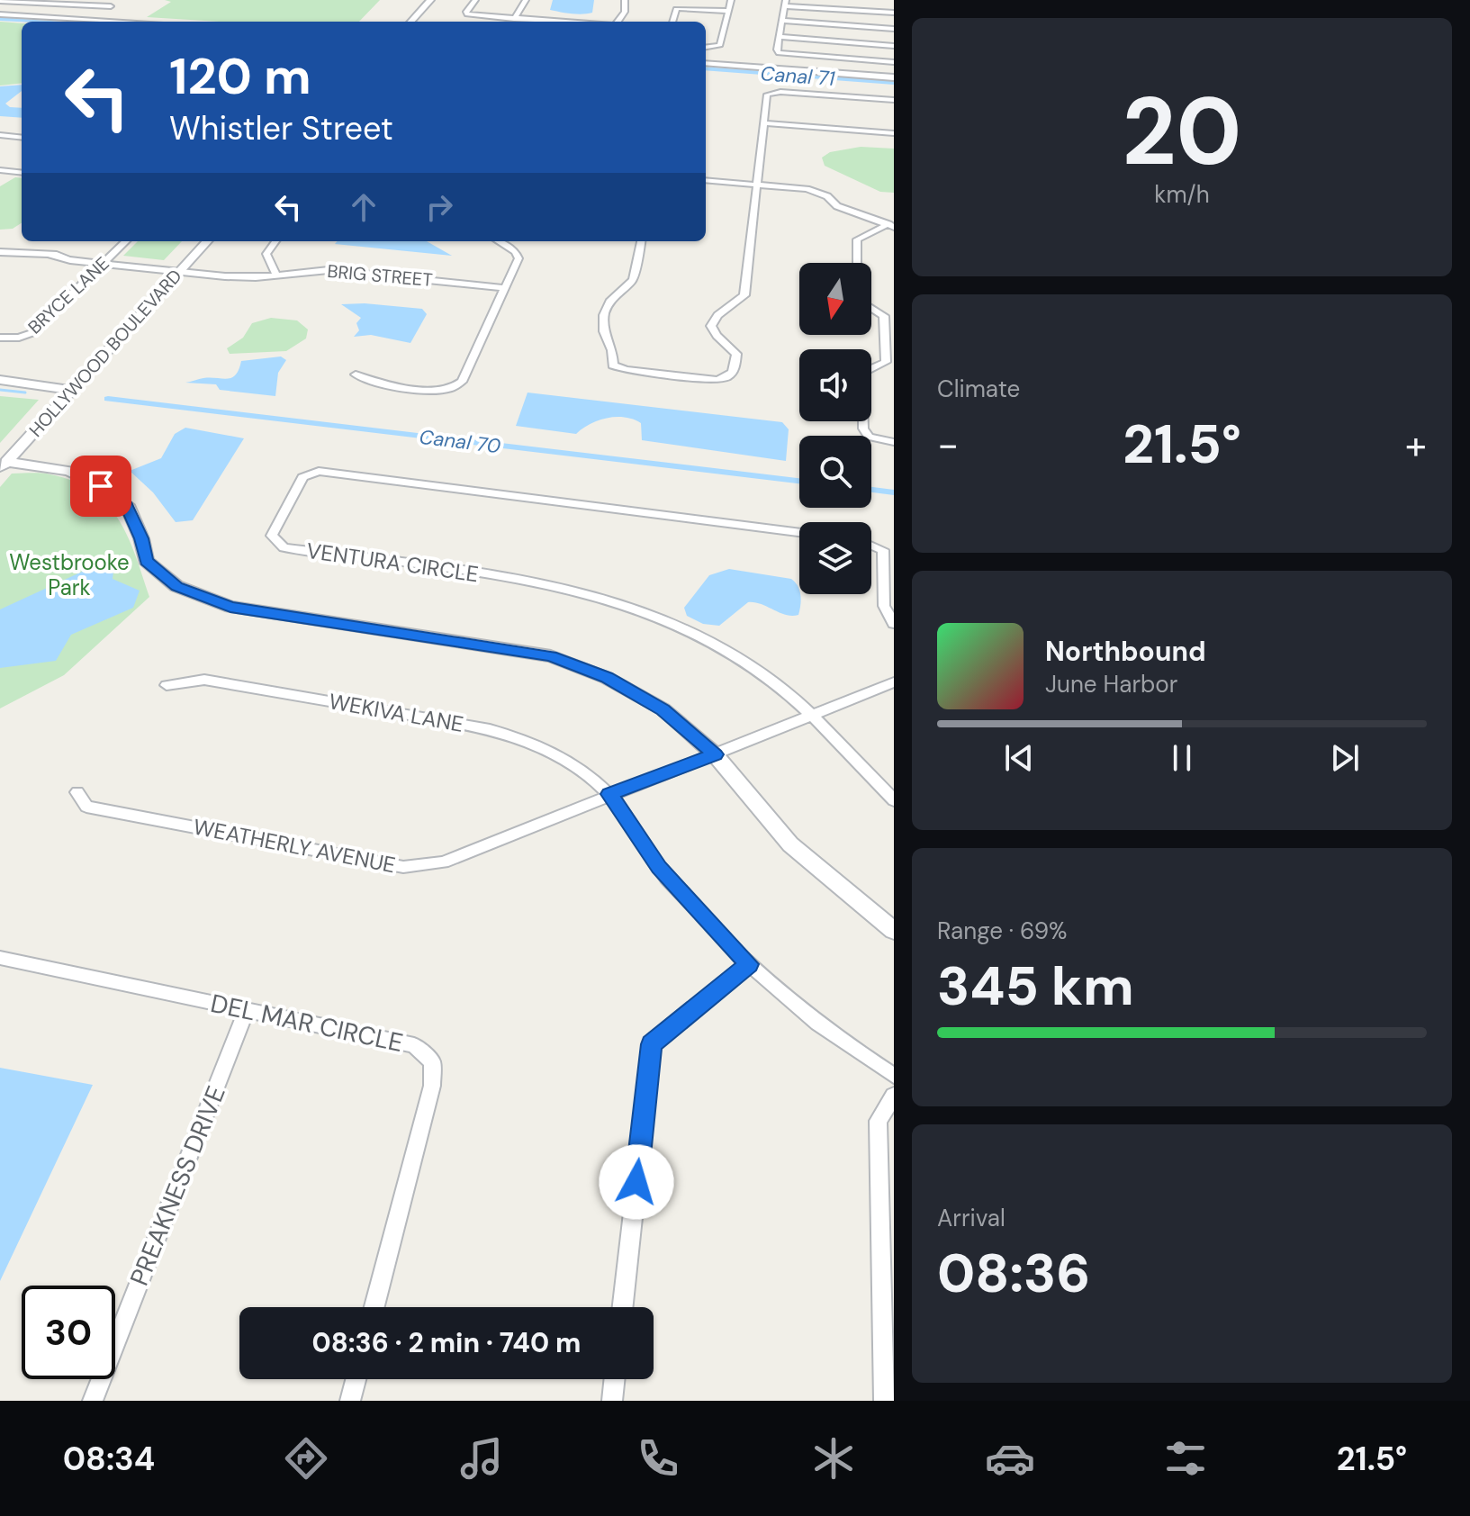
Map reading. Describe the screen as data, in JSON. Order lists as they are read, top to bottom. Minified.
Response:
{"streets":{"street":["BRIG STREET","BRYCE LANE","HOLLYWOOD BOULEVARD","VENTURA CIRCLE","WEKIVA LANE","WEATHERLY AVENUE","DEL MAR CIRCLE","PREAKNESS DRIVE"]},"crossings":[["BRIG STREET","BRYCE LANE"],["BRIG STREET","HOLLYWOOD BOULEVARD"],["VENTURA CIRCLE","WEATHERLY AVENUE"],["WEKIVA LANE","WEATHERLY AVENUE"],["DEL MAR CIRCLE","PREAKNESS DRIVE"]],"water":["Canal 71","Canal 70"],"parks":["Westbrooke Park"],"north":"bottom","page":{"tile":[["20","km/h"],"Climate",["Range · 69%","345 km"],["Arrival","08:36"]],"turn":["120 m","Whistler Street"],"heat":["−","21.5°","+"],"song":["Northbound","June Harbor"],"limit":"30","trip":"08:36 · 2 min · 740 m","tabs":["08:34","21.5°"]}}
